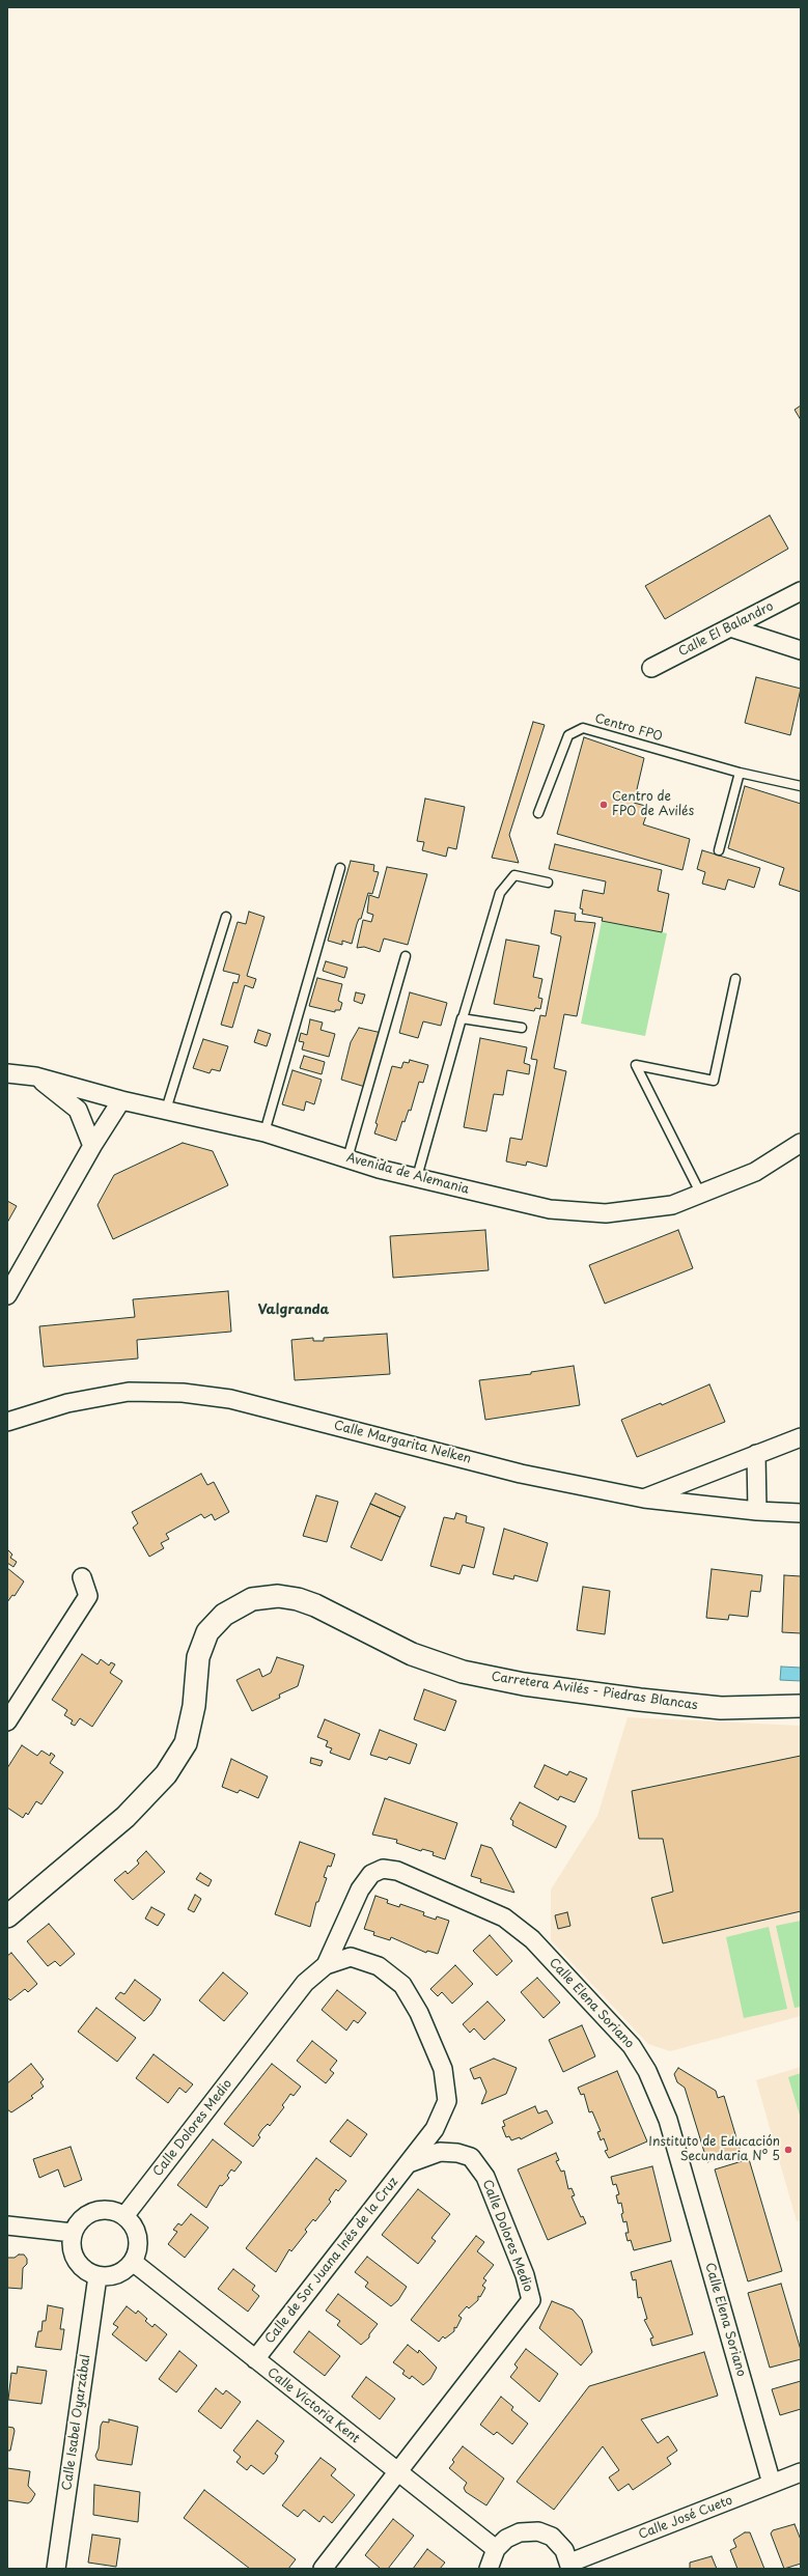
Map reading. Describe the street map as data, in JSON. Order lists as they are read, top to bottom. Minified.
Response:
{"streets":{"street":["Calle El Balandro","Avenida de Alemania","Calle Margarita Nelken","Carretera Avilés - Piedras Blancas","Calle Elena Soriano","Calle Dolores Medio","Calle de Sor Juana Inés de la Cruz","Calle Victoria Kent","Calle Isabel Oyarzábal","Calle José Cueto"],"lane":["Centro FPO"]},"crossings":[["Calle Elena Soriano","Calle Dolores Medio"],["Calle Elena Soriano","Calle José Cueto"],["Calle Dolores Medio","Calle de Sor Juana Inés de la Cruz"],["Calle Dolores Medio","Calle Victoria Kent"],["Calle Dolores Medio","Calle Isabel Oyarzábal"],["Calle de Sor Juana Inés de la Cruz","Calle Victoria Kent"],["Calle Victoria Kent","Calle Isabel Oyarzábal"],["Calle Victoria Kent","Calle José Cueto"]],"districts":["Valgranda"],"places":["Centro de FPO de Avilés","Instituto de Educación Secundaria Nº 5"]}
